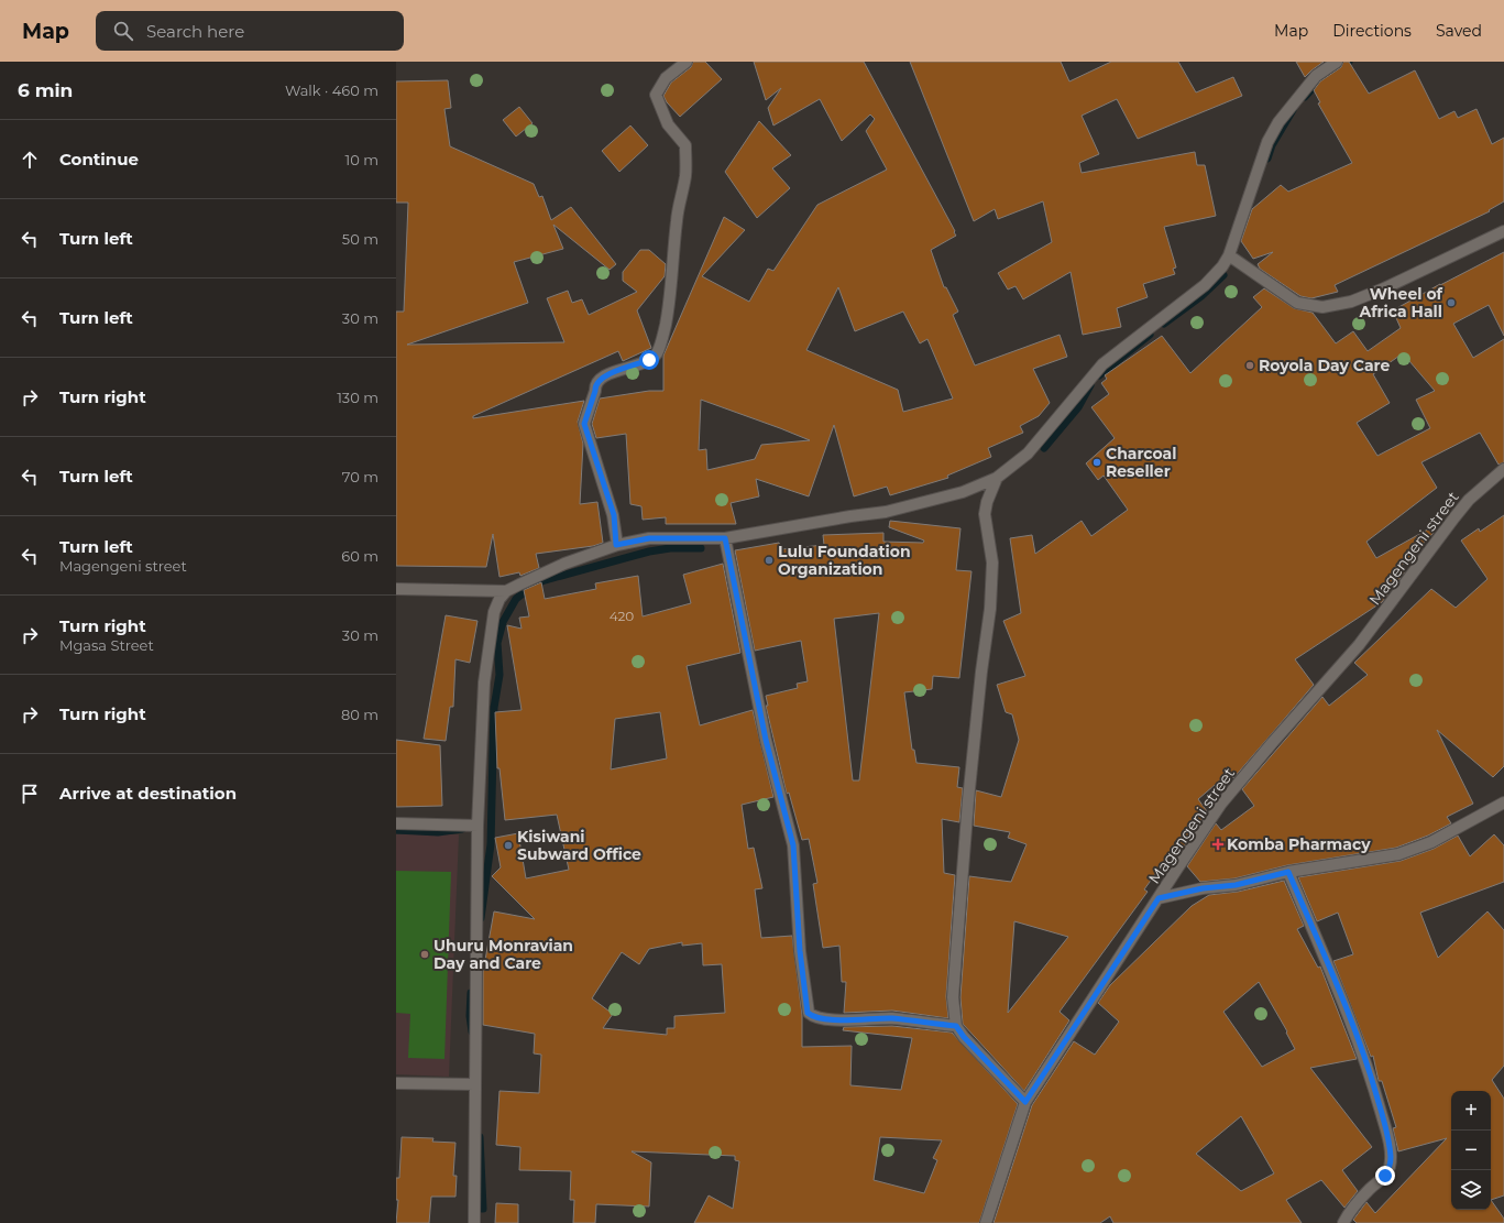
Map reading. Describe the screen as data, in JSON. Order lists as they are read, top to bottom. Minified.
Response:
{"streets":{"street":["Magengeni street"]},"places":{"other":["Wheel of Africa Hall","Royola Day Care","Charcoal Reseller","Lulu Foundation Organization","Kisiwani Subward Office","Uhuru Monravian Day and Care"],"health":["Komba Pharmacy"]},"house_numbers":["420"],"page":{"header":"Map","search":"Search here","nav":["Map","Directions","Saved"],"heading":["6 min","Walk · 460 m"],"list":[["Continue","10 m"],["Turn left","50 m"],["Turn left","30 m"],["Turn right","130 m"],["Turn left","70 m"],["Turn left","Magengeni street","60 m"],["Turn right","Mgasa Street","30 m"],["Turn right","80 m"],"Arrive at destination"],"map_buttons":["+","−"]}}
